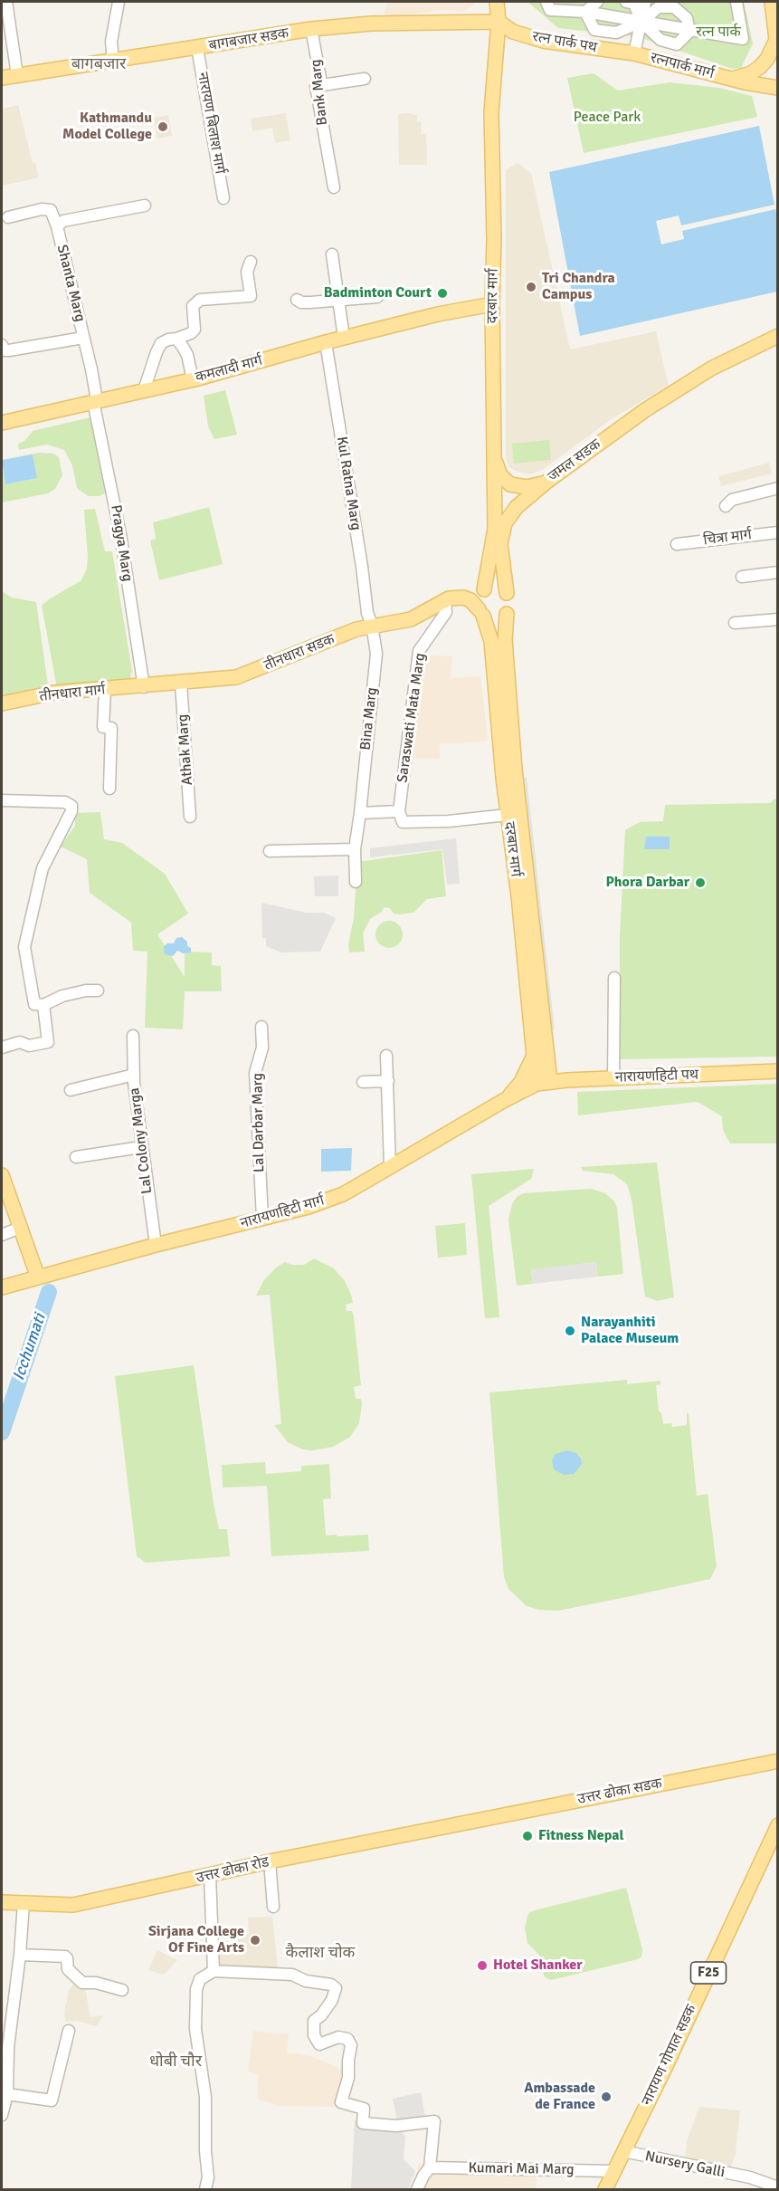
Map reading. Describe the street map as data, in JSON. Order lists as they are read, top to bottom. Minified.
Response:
{"streets":{"main road":["बागबजार सडक","रत्न पार्क पथ","रत्नपार्क मार्ग","दरबार मार्ग","कमलादी मार्ग","जमल सडक","तीनधारा सडक","तीनधारा मार्ग","नारायणहिटी पथ","नारायणहिटी मार्ग","उत्तर ढोका सडक","उत्तर ढोका रोड","F25","नारायण गोपाल सडक"],"street":["Bank Marg","नारायण बिलाश मार्ग","Shanta Marg","Kul Ratna Marg","चित्रा मार्ग","Pragya Marg","Saraswati Mata Marg","Bina Marg","Athak Marg","Lal Darbar Marg","Lal Colony Marga","Nursery Galli","Kumari Mai Marg"]},"crossings":[["बागबजार सडक","रत्न पार्क पथ"],["बागबजार सडक","Bank Marg"],["बागबजार सडक","नारायण बिलाश मार्ग"],["बागबजार सडक","दरबार मार्ग"],["रत्न पार्क पथ","रत्नपार्क मार्ग"],["रत्न पार्क पथ","दरबार मार्ग"],["Shanta Marg","कमलादी मार्ग"],["Shanta Marg","Pragya Marg"],["दरबार मार्ग","कमलादी मार्ग"],["दरबार मार्ग","जमल सडक"],["दरबार मार्ग","नारायणहिटी पथ"],["दरबार मार्ग","नारायणहिटी मार्ग"],["कमलादी मार्ग","Kul Ratna Marg"],["कमलादी मार्ग","Pragya Marg"],["Kul Ratna Marg","तीनधारा सडक"],["Kul Ratna Marg","Bina Marg"],["Pragya Marg","तीनधारा सडक"],["Pragya Marg","तीनधारा मार्ग"],["तीनधारा सडक","तीनधारा मार्ग"],["तीनधारा सडक","Saraswati Mata Marg"],["तीनधारा सडक","Bina Marg"],["तीनधारा सडक","Athak Marg"],["नारायणहिटी पथ","नारायणहिटी मार्ग"],["Lal Darbar Marg","नारायणहिटी मार्ग"],["Lal Colony Marga","नारायणहिटी मार्ग"],["उत्तर ढोका सडक","उत्तर ढोका रोड"],["नारायण गोपाल सडक","Nursery Galli"],["नारायण गोपाल सडक","Kumari Mai Marg"]],"districts":["बागबजार","कैलाश चोक","धोबी चौर"],"water":["Icchumati"],"parks":["रत्न पार्क","Peace Park"],"places":["Kathmandu Model College","Tri Chandra Campus","Badminton Court","Phora Darbar","Narayanhiti Palace Museum","Fitness Nepal","Sirjana College Of Fine Arts","Hotel Shanker","Ambassade de France"]}
